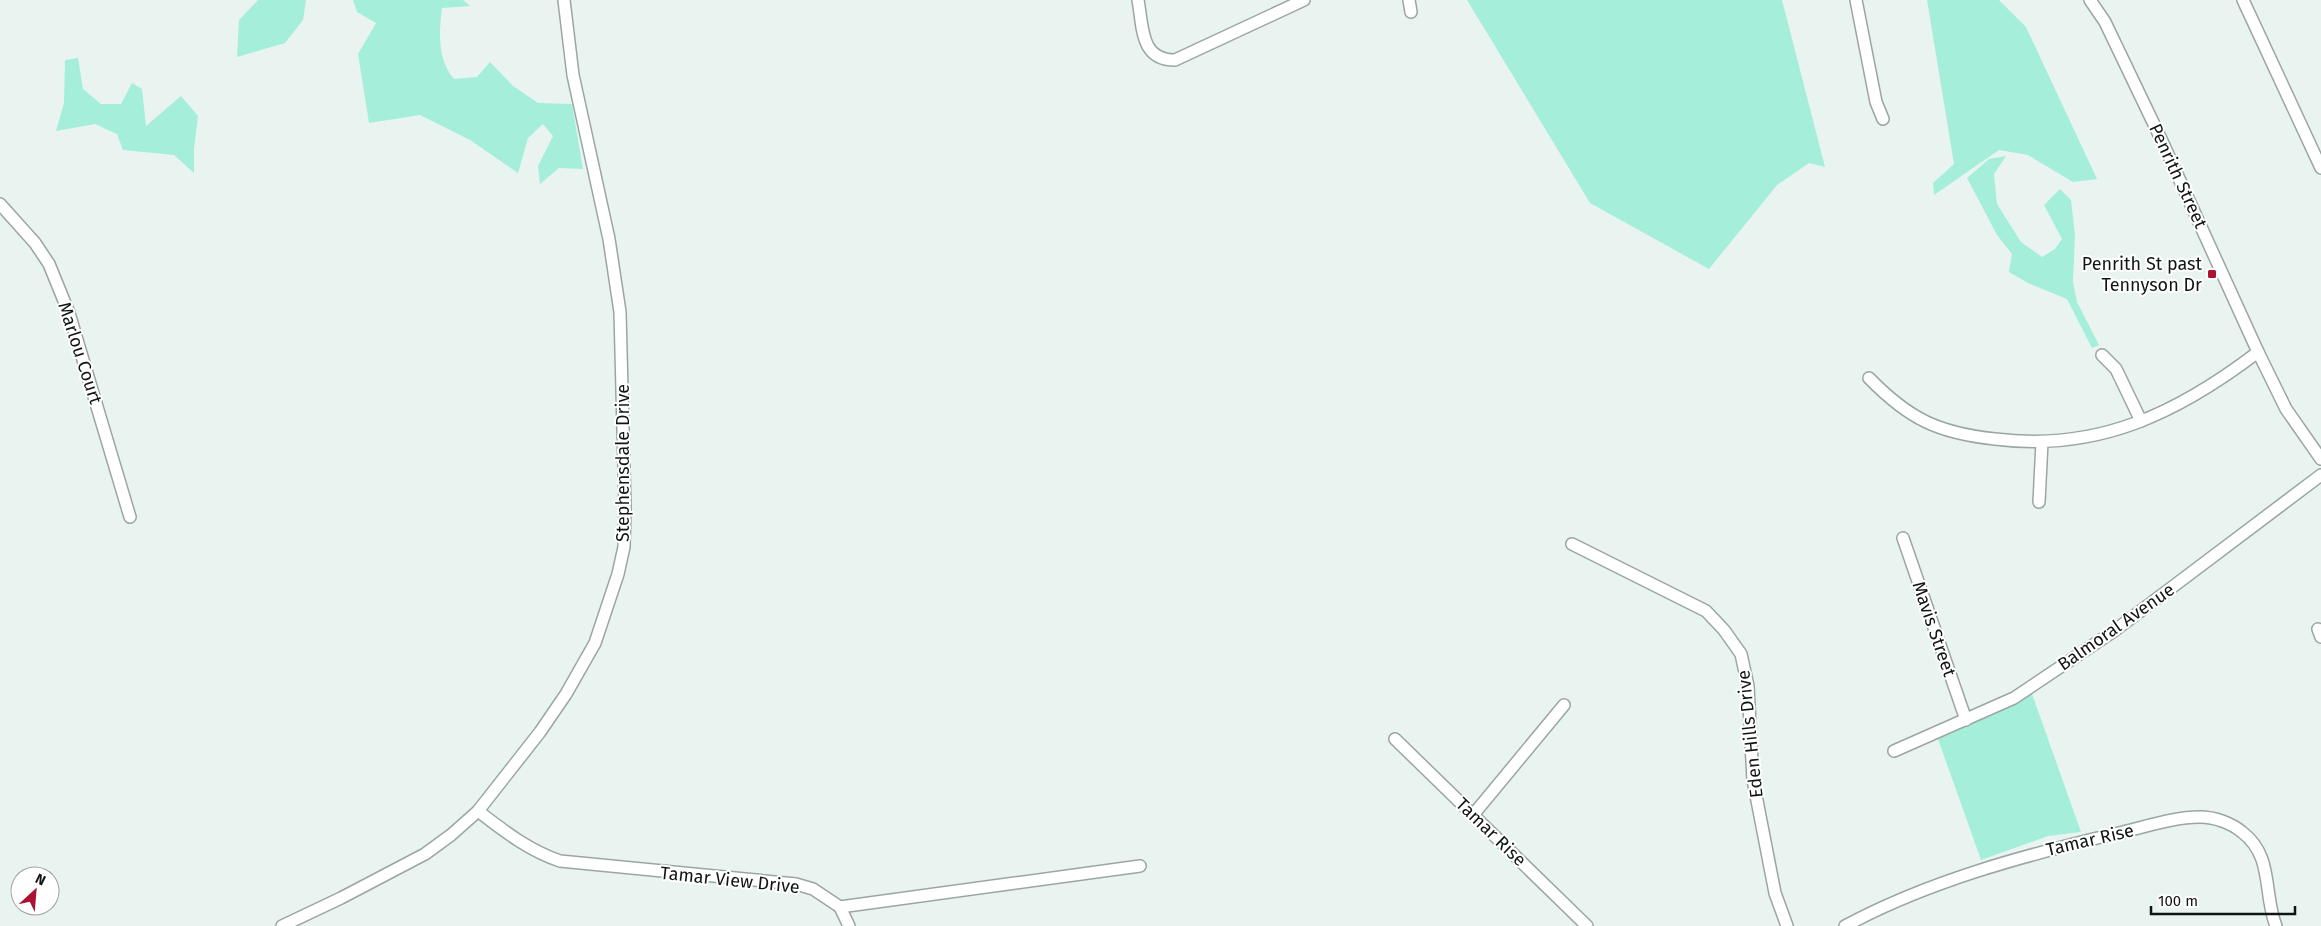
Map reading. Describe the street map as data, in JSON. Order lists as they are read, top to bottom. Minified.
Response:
{"streets":{"street":["Penrith Street","Marlou Court","Stephensdale Drive","Balmoral Avenue","Mavis Street","Eden Hills Drive","Tamar Rise","Tamar View Drive"]},"crossings":[["Stephensdale Drive","Tamar View Drive"],["Balmoral Avenue","Mavis Street"]],"places":{"transit":["Penrith St past Tennyson Dr"]},"scale_bar":"100 m","north":"top right"}
